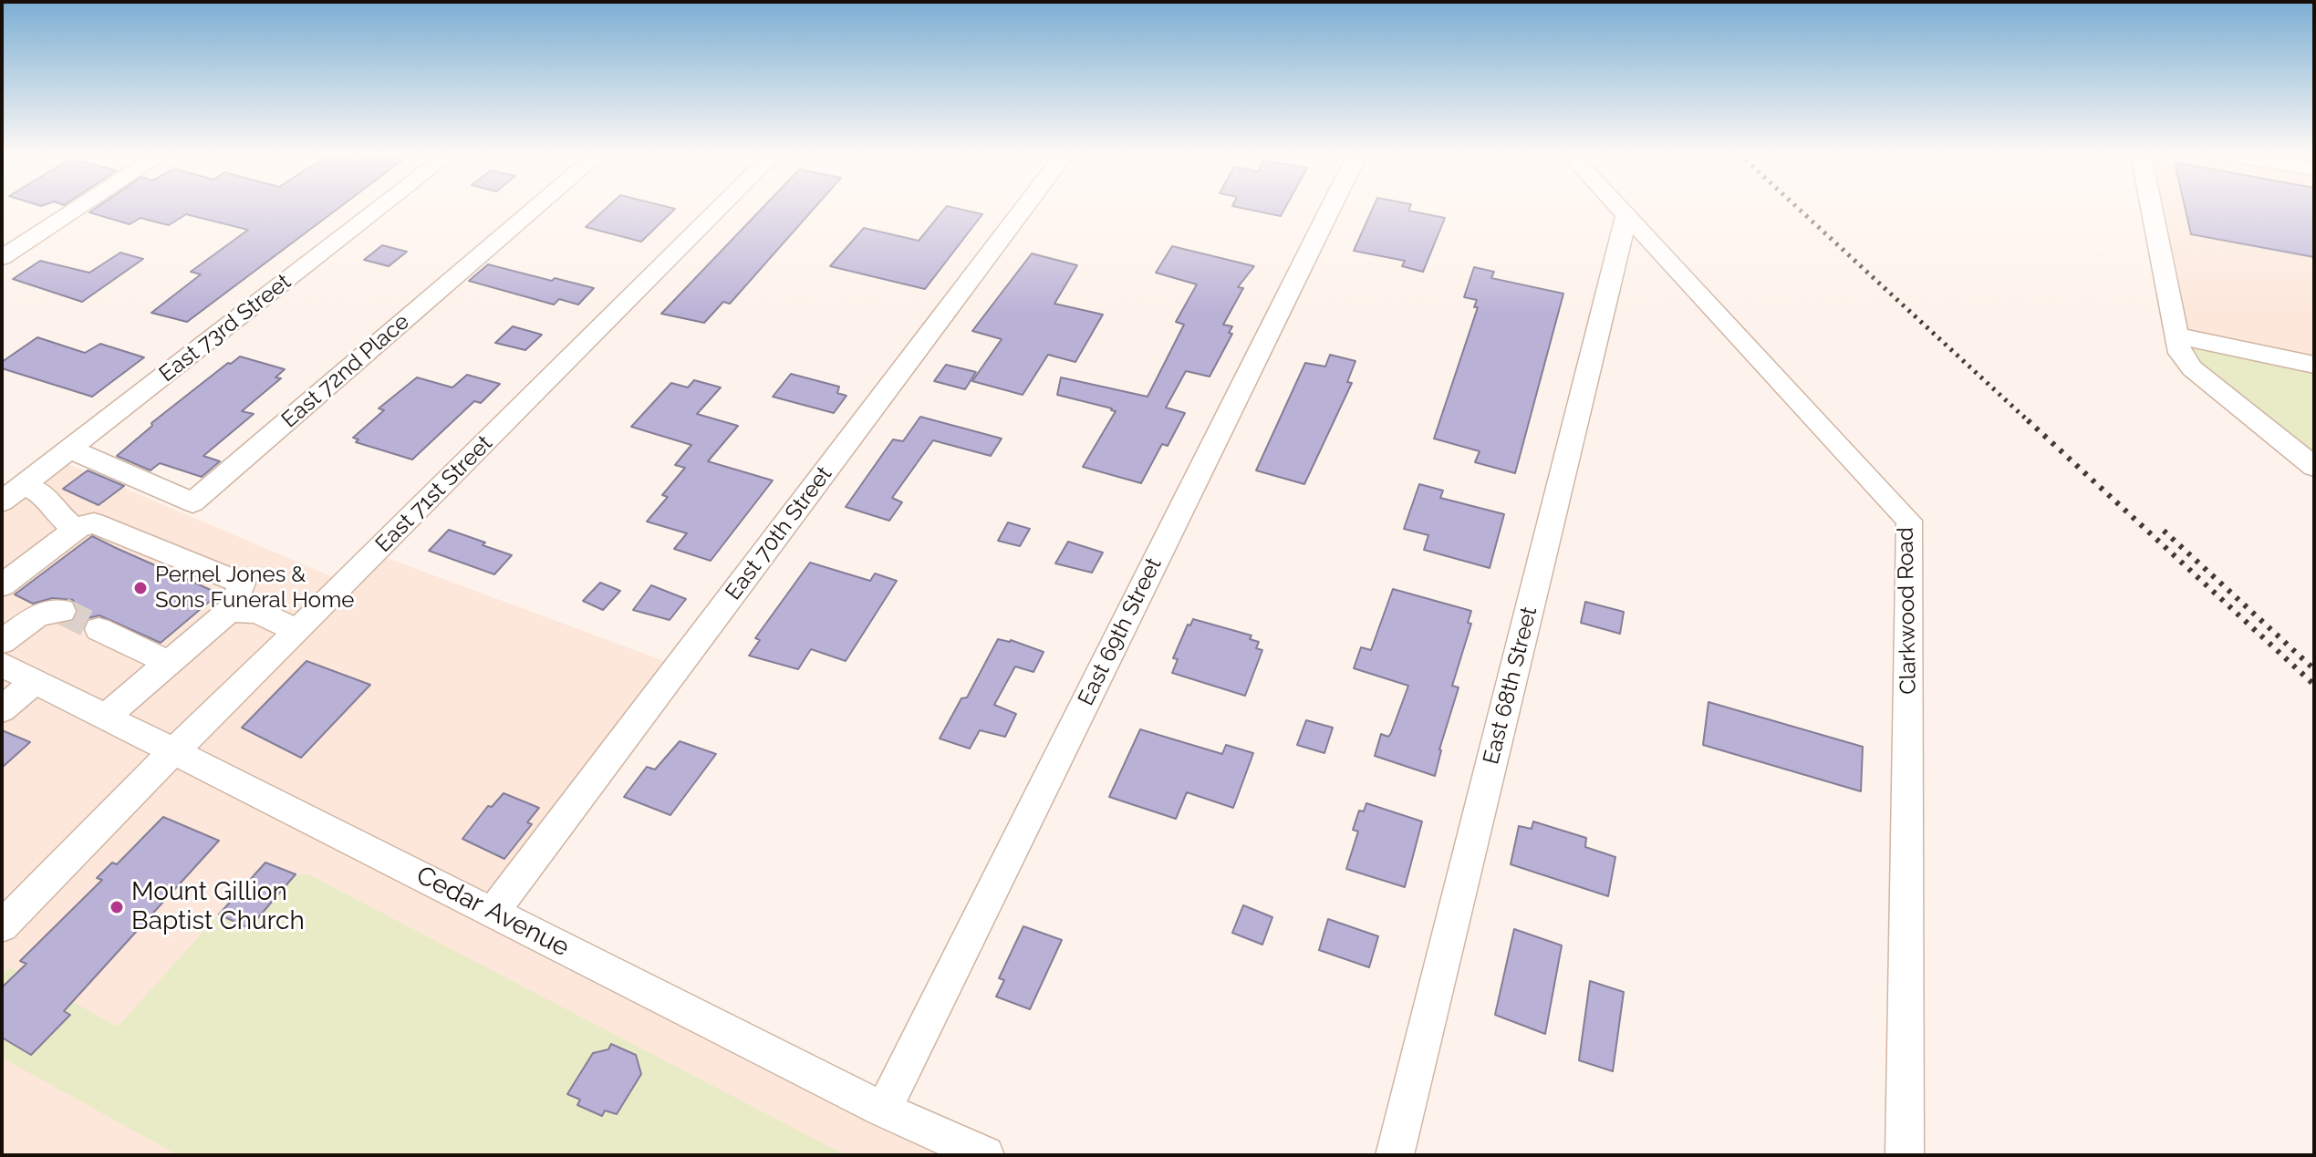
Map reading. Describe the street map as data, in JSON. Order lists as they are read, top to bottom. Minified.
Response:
{"streets":{"street":["East 73rd Street","East 72nd Place","East 71st Street","East 70th Street","Clarkwood Road","East 69th Street","East 68th Street","Cedar Avenue"]},"crossings":[["East 73rd Street","East 72nd Place"],["East 71st Street","Cedar Avenue"],["East 70th Street","Cedar Avenue"],["Clarkwood Road","East 68th Street"],["East 69th Street","Cedar Avenue"]],"places":["Pernel Jones & Sons Funeral Home","Mount Gillion Baptist Church"]}
